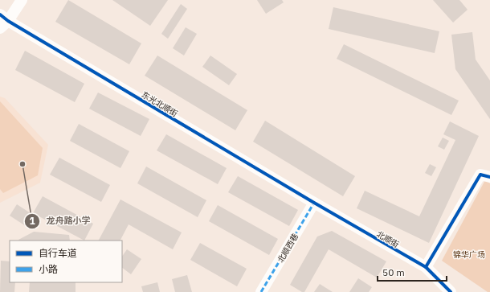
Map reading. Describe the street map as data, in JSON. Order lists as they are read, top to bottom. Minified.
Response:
{"streets":{"street":["东光北顺街","北顺街","北顺西巷"]},"crossings":[["东光北顺街","北顺街"],["东光北顺街","北顺西巷"],["北顺街","北顺西巷"]],"parks":["锦华广场"],"places":["龙舟路小学"],"legend":["自行车道","小路"],"scale_bar":"50 m"}
